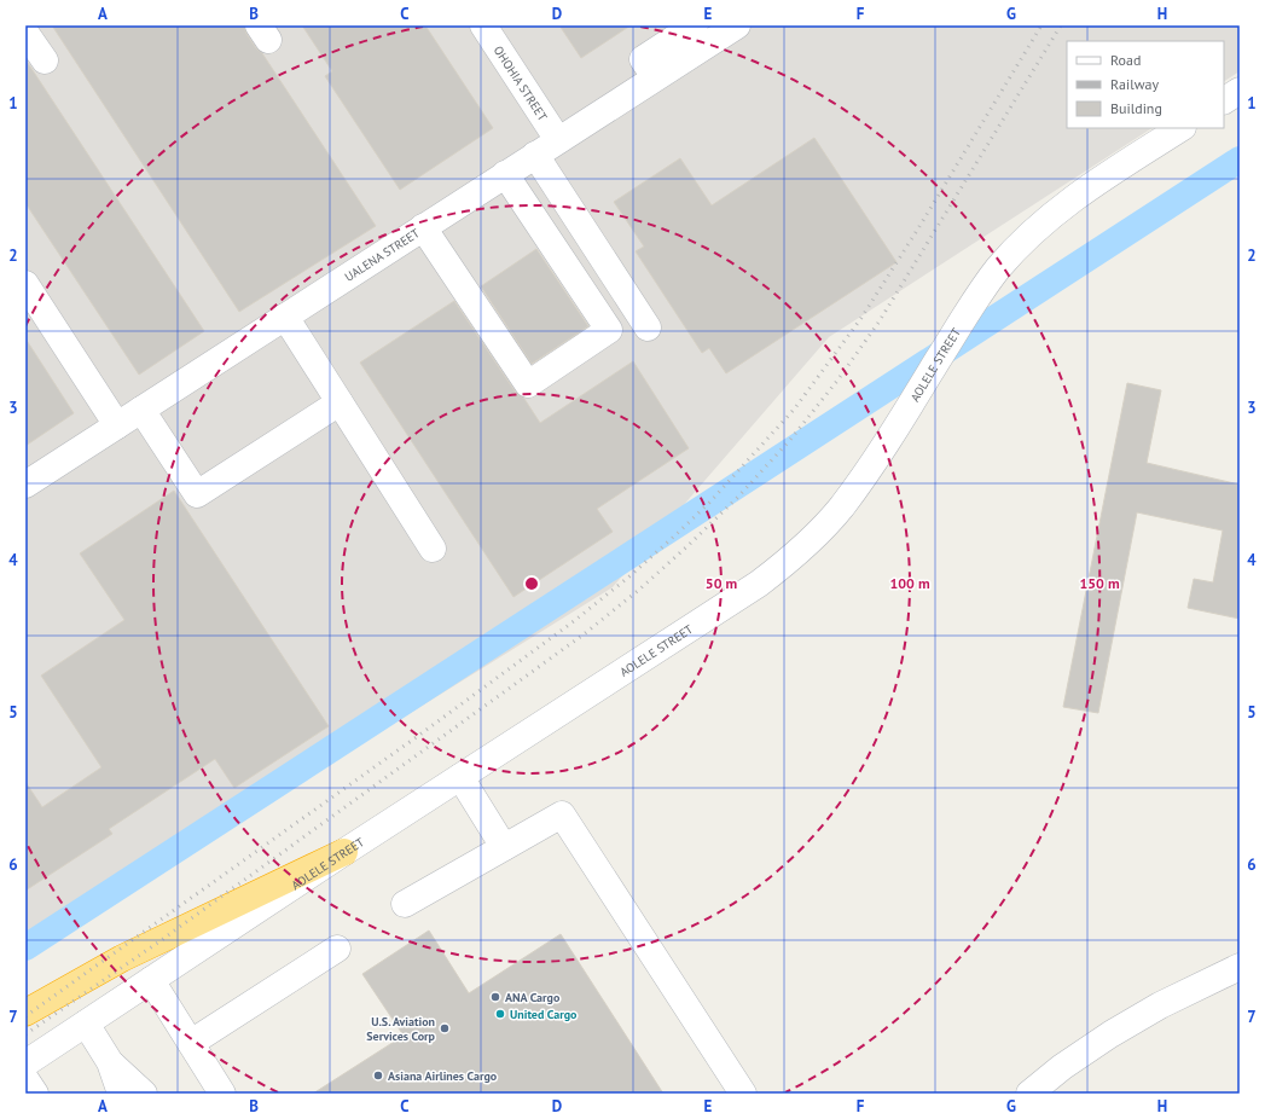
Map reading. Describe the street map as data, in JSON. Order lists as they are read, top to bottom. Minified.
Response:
{"streets":{"street":["OHOHIA STREET","UALENA STREET","AOLELE STREET"]},"crossings":[["OHOHIA STREET","UALENA STREET"]],"places":["ANA Cargo","United Cargo","U.S. Aviation Services Corp","Asiana Airlines Cargo"],"legend":["Road","Railway","Building"],"grid":{"columns":["A","B","C","D","E","F","G","H"],"rows":["1","2","3","4","5","6","7"]},"rings":["50 m","100 m","150 m"]}
